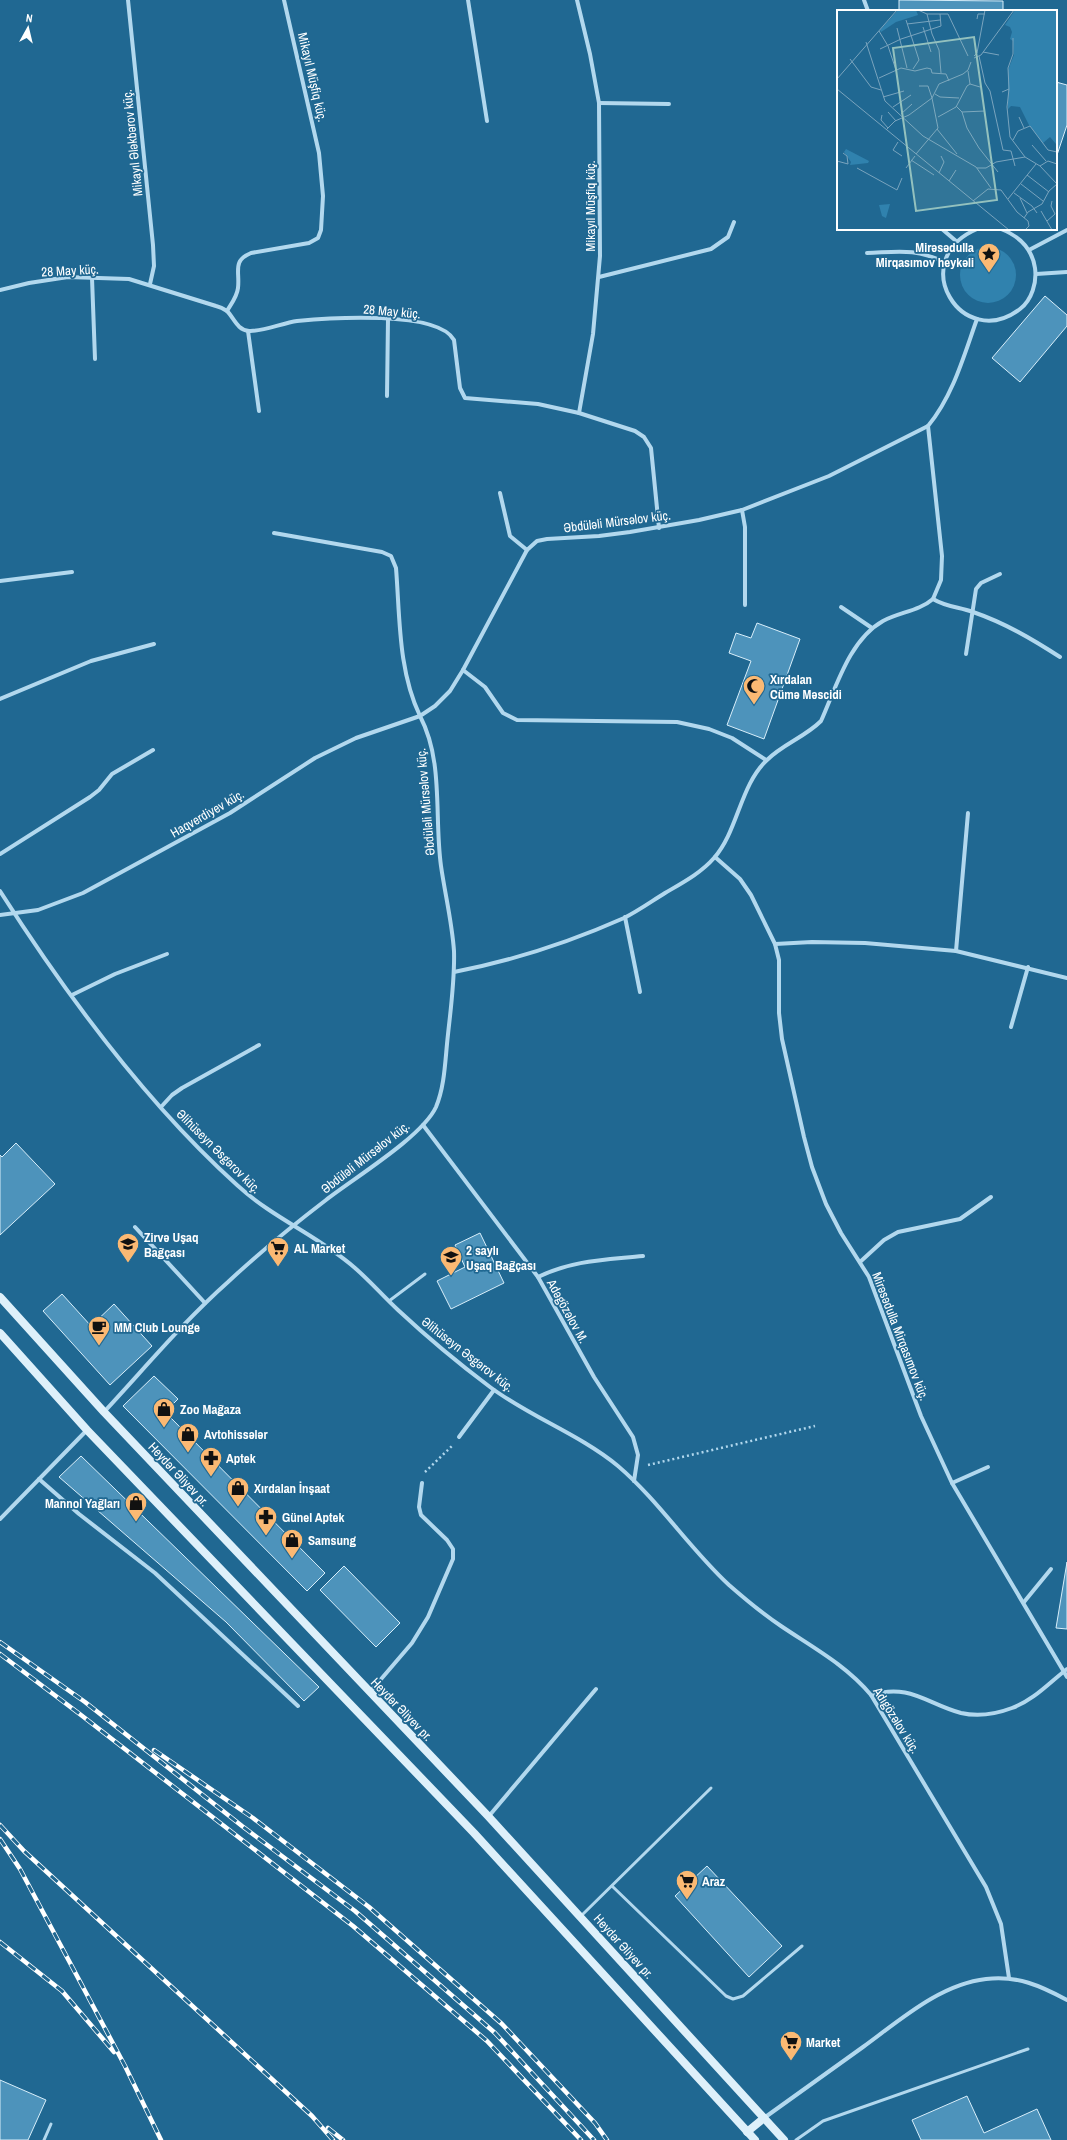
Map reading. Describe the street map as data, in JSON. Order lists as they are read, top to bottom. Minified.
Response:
{"streets":{"main road":["Heydər Əliyev pr."],"street":["Mikayıl Müşfiq küç.","Mikayıl Ələkbərov küç.","28 May küç.","Əbdüləli Mürsəlov küç.","Haqverdiyev küç.","Əlihüseyn Əsgərov küç.","Adəgözəlov M.","Mirəsədulla Mirqasımov küç.","Adıgözəlov küç."]},"crossings":[["Mikayıl Müşfiq küç.","28 May küç."],["Mikayıl Ələkbərov küç.","28 May küç."],["28 May küç.","Əbdüləli Mürsəlov küç."],["Əbdüləli Mürsəlov küç.","Haqverdiyev küç."],["Əbdüləli Mürsəlov küç.","Əlihüseyn Əsgərov küç."],["Əbdüləli Mürsəlov küç.","Adəgözəlov M."],["Əbdüləli Mürsəlov küç.","Heydər Əliyev pr."],["Haqverdiyev küç.","Əlihüseyn Əsgərov küç."],["Əlihüseyn Əsgərov küç.","Adəgözəlov M."],["Əlihüseyn Əsgərov küç.","Adıgözəlov küç."],["Adəgözəlov M.","Adıgözəlov küç."]],"places":{"place":["Mirəsədulla Mirqasımov heykəli"],"mosque":["Xırdalan Cümə Məscidi"],"school or university":["Zirvə Uşaq Bağçası","2 saylı Uşaq Bağçası"],"supermarket":["AL Market","Araz","Market"],"cafe":["MM Club Lounge"],"shop":["Zoo Mağaza","Avtohissələr","Xırdalan İnşaat","Mannol Yağları","Samsung"],"pharmacy":["Aptek","Günel Aptek"]},"north":"top"}
